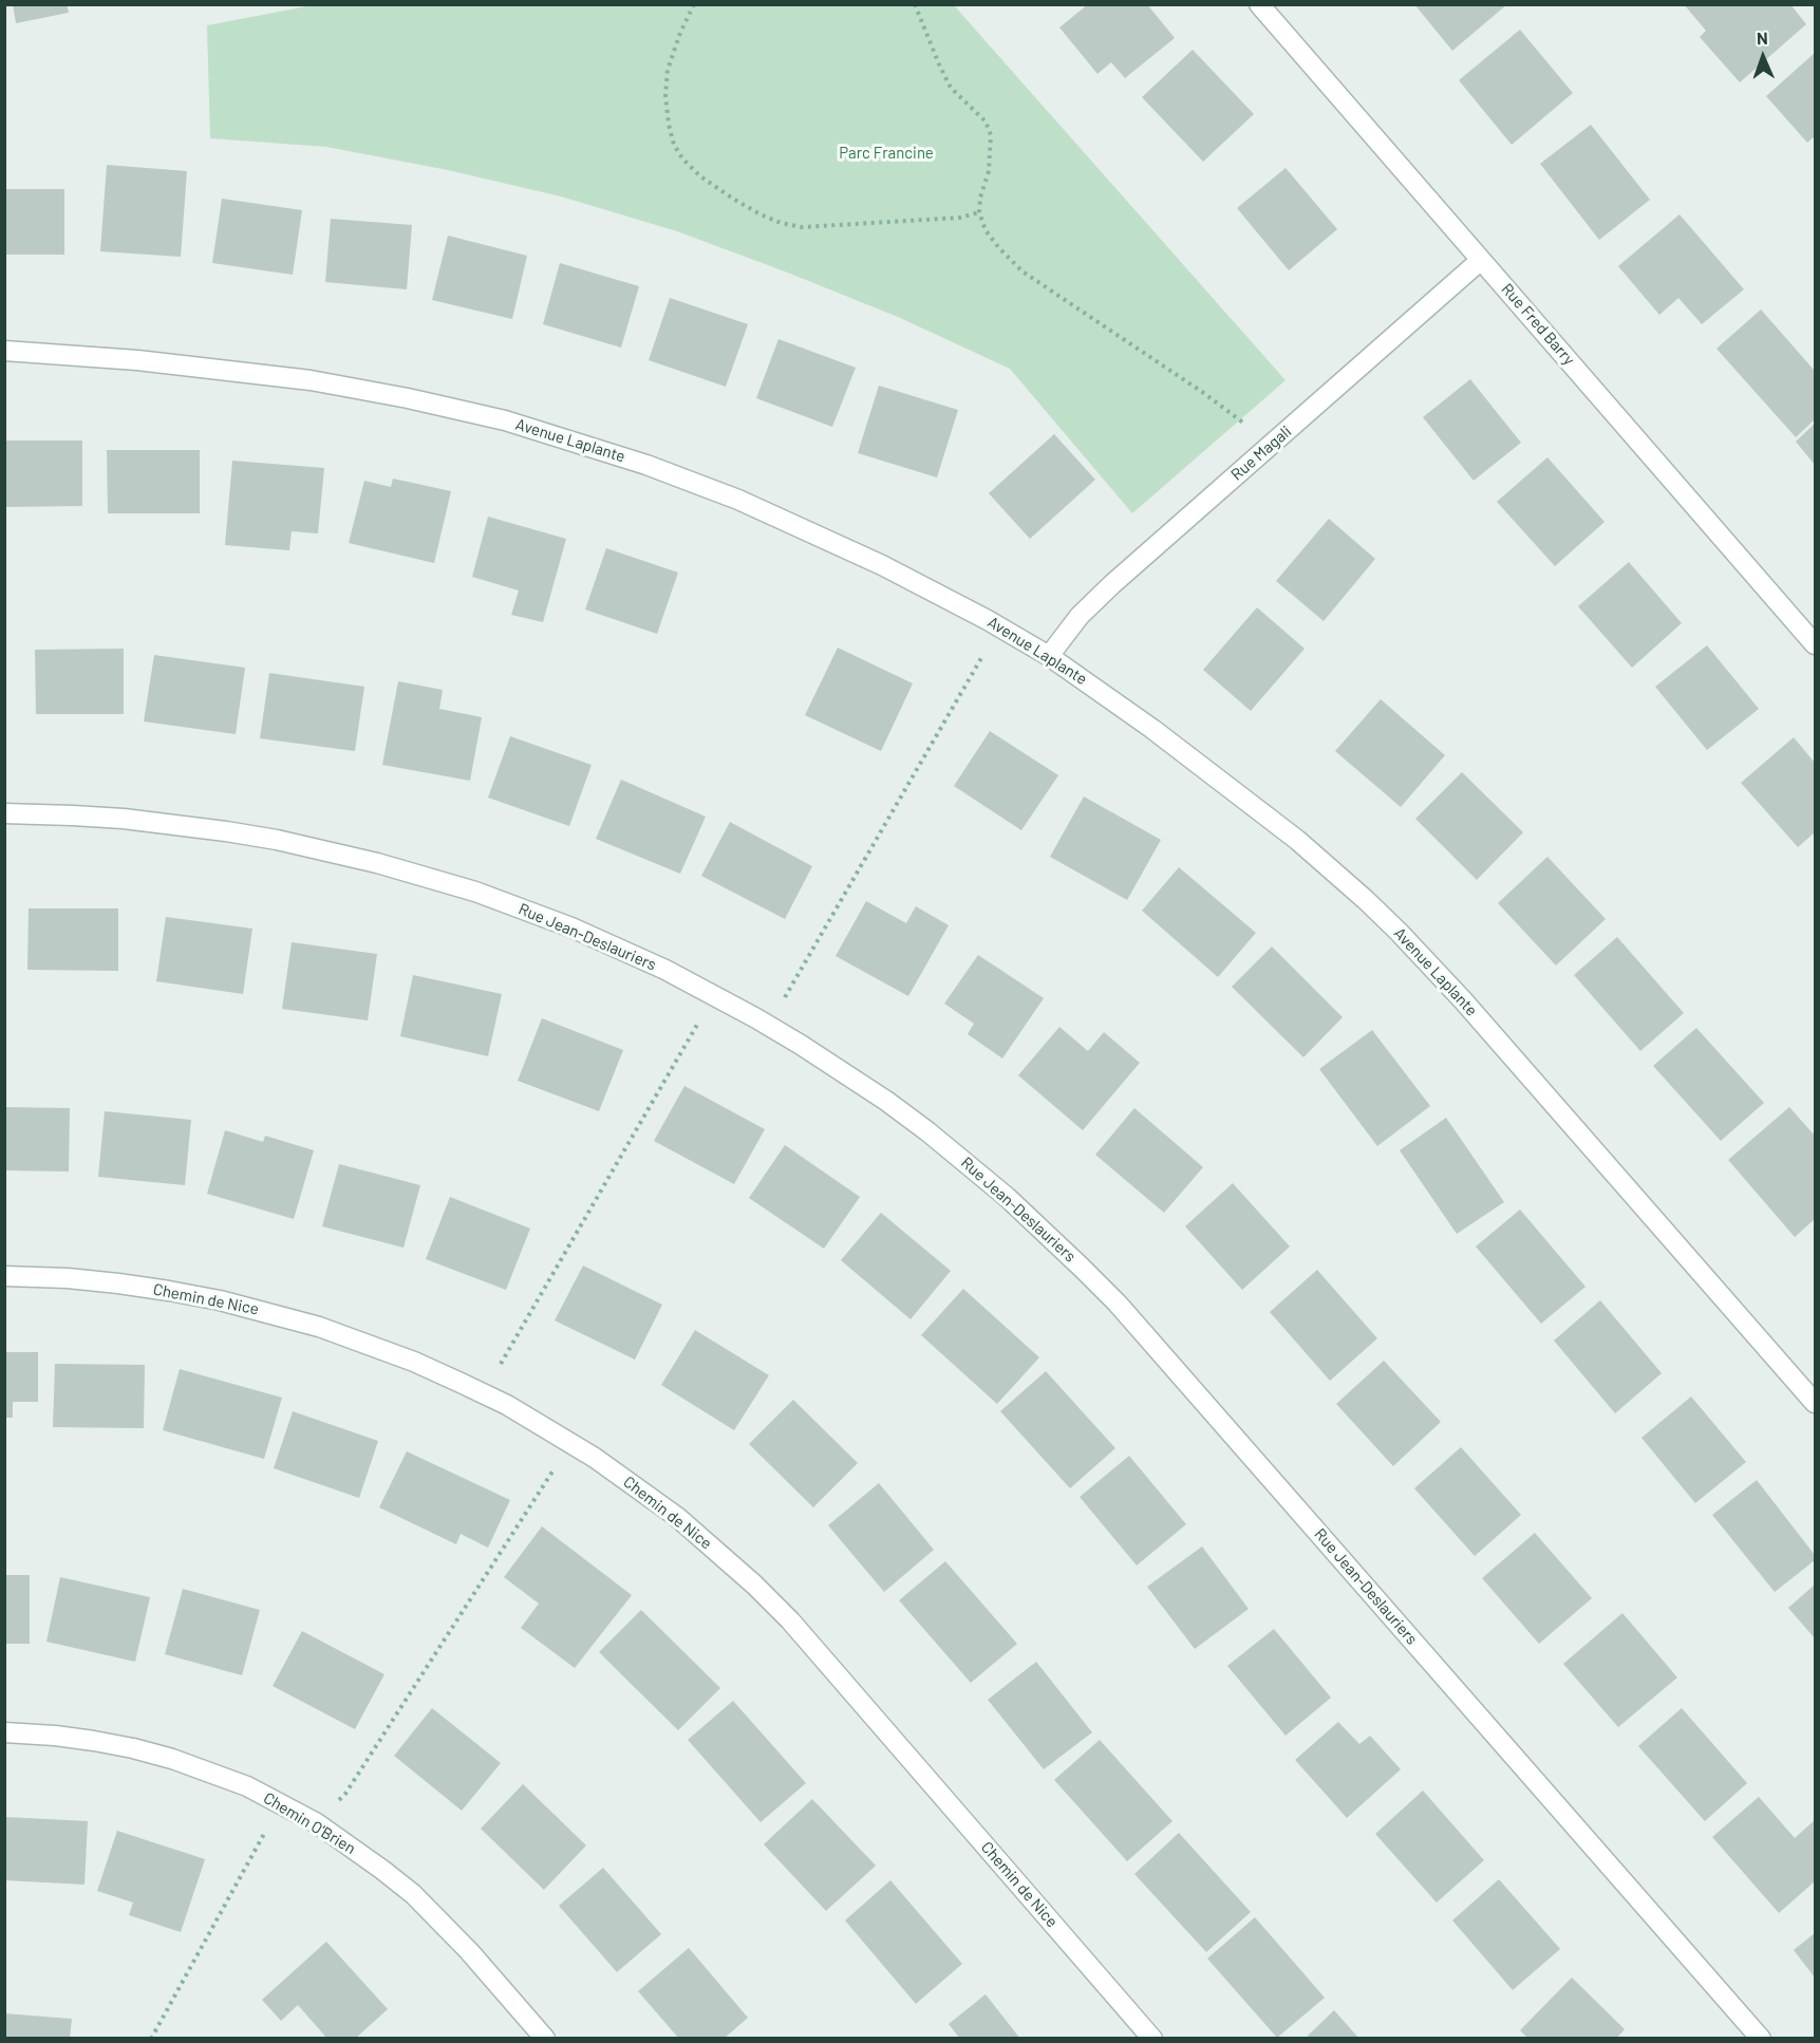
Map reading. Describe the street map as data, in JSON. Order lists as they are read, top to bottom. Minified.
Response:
{"streets":{"street":["Rue Fred Barry","Avenue Laplante","Rue Magali","Rue Jean-Deslauriers","Chemin de Nice","Chemin O'Brien"]},"crossings":[["Rue Fred Barry","Rue Magali"],["Avenue Laplante","Rue Magali"]],"parks":["Parc Francine"],"north":"top"}
